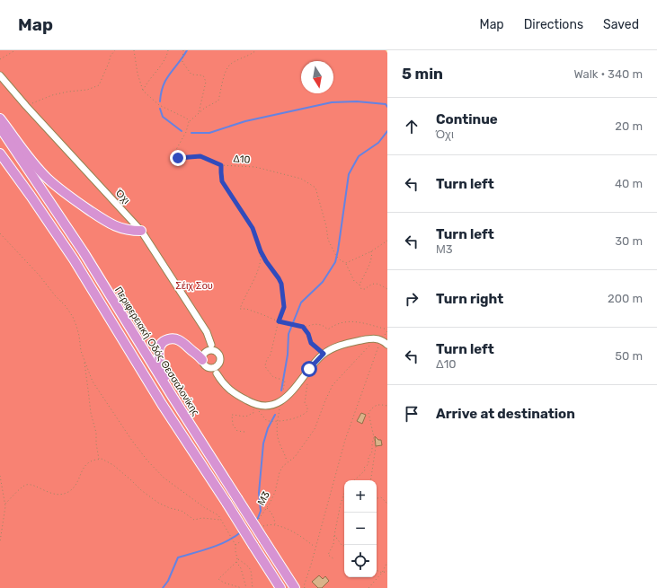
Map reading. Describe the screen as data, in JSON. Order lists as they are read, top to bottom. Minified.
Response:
{"streets":{"highway":["Περιφερειακή Οδός Θεσσαλονίκης"],"main road":["Όχι"],"path":["Δ10","Μ3"]},"parks":["Σέιχ Σου"],"north":"bottom","page":{"header":"Map","nav":["Map","Directions","Saved"],"heading":["5 min","Walk · 340 m"],"list":[["Continue","Όχι","20 m"],["Turn left","40 m"],["Turn left","Μ3","30 m"],["Turn right","200 m"],["Turn left","Δ10","50 m"],"Arrive at destination"],"map_buttons":["+","−"]}}
